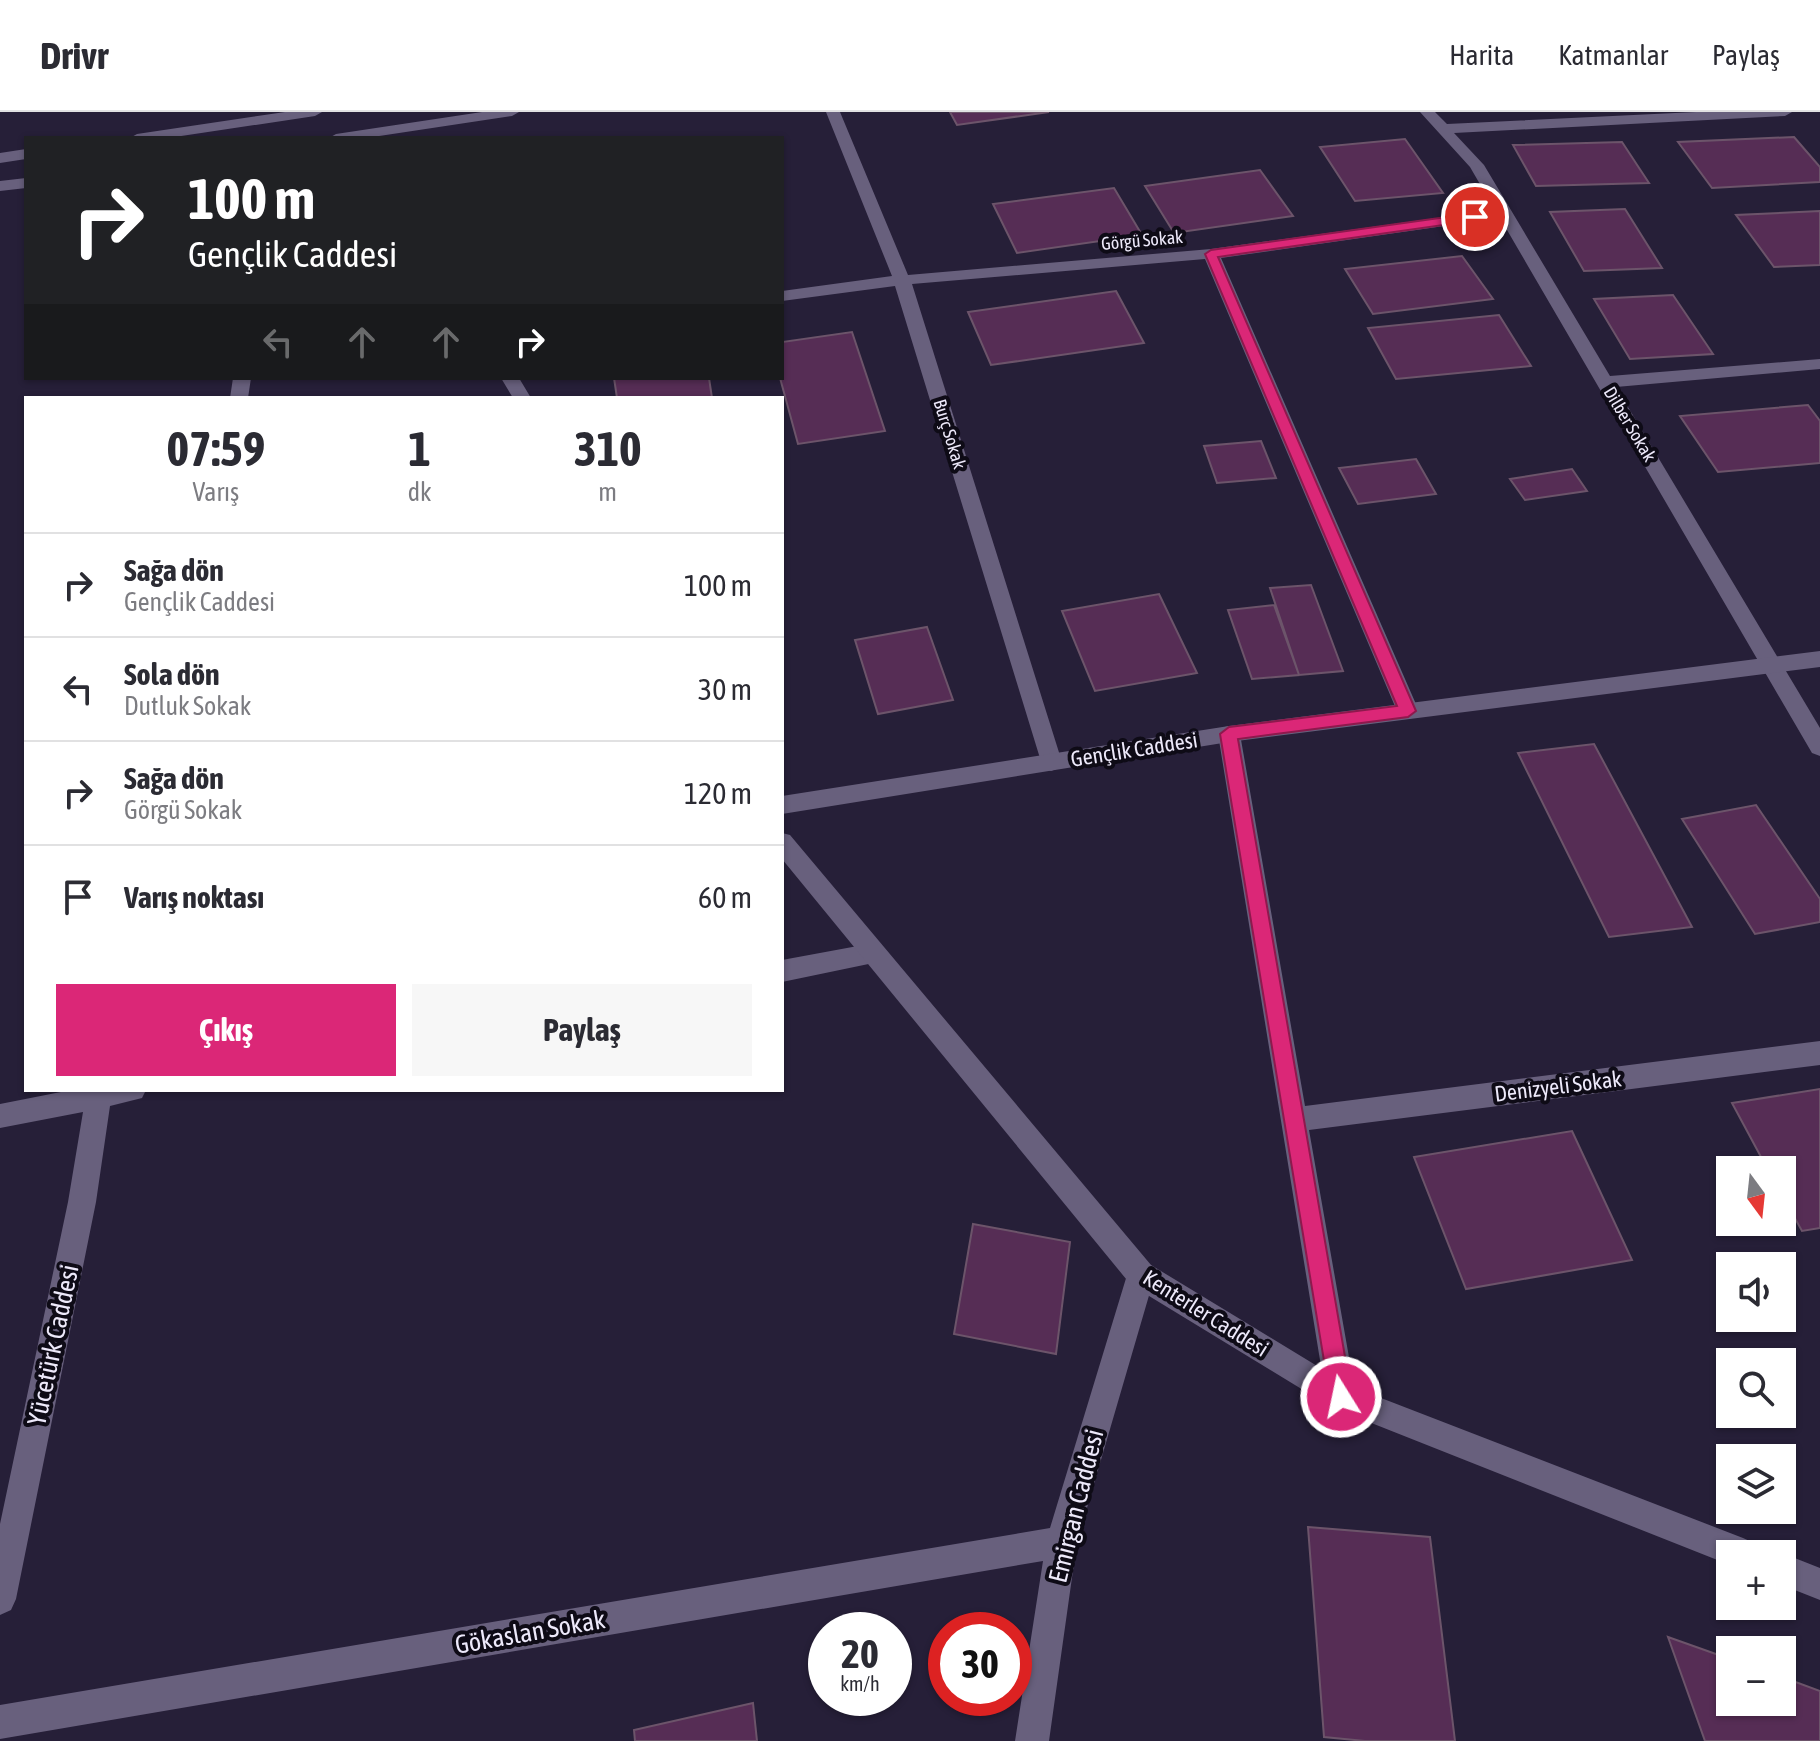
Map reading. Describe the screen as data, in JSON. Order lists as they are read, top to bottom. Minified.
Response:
{"streets":{"street":["Görgü Sokak","Dilber Sokak","Burç Sokak","Gençlik Caddesi","Denizyeli Sokak","Kenterler Caddesi","Yücetürk Caddesi","Emirgan Caddesi","Gökaslan Sokak"]},"crossings":[["Görgü Sokak","Dilber Sokak"],["Görgü Sokak","Burç Sokak"],["Dilber Sokak","Gençlik Caddesi"],["Burç Sokak","Gençlik Caddesi"],["Kenterler Caddesi","Emirgan Caddesi"],["Emirgan Caddesi","Gökaslan Sokak"]],"north":"bottom","page":{"header":"Drivr","nav":["Harita","Katmanlar","Paylaş"],"turn":["100 m","Gençlik Caddesi"],"eta":["07:59","Varış","1","dk","310","m"],"list":[{"name":"Sağa dön","note":"Gençlik Caddesi","value":"100 m"},{"name":"Sola dön","note":"Dutluk Sokak","value":"30 m"},{"name":"Sağa dön","note":"Görgü Sokak","value":"120 m"},{"name":"Varış noktası","value":"60 m"}],"buttons":["Çıkış","Paylaş"],"map_buttons":["+","−"],"speed":"20 km/h","limit":"30"}}
